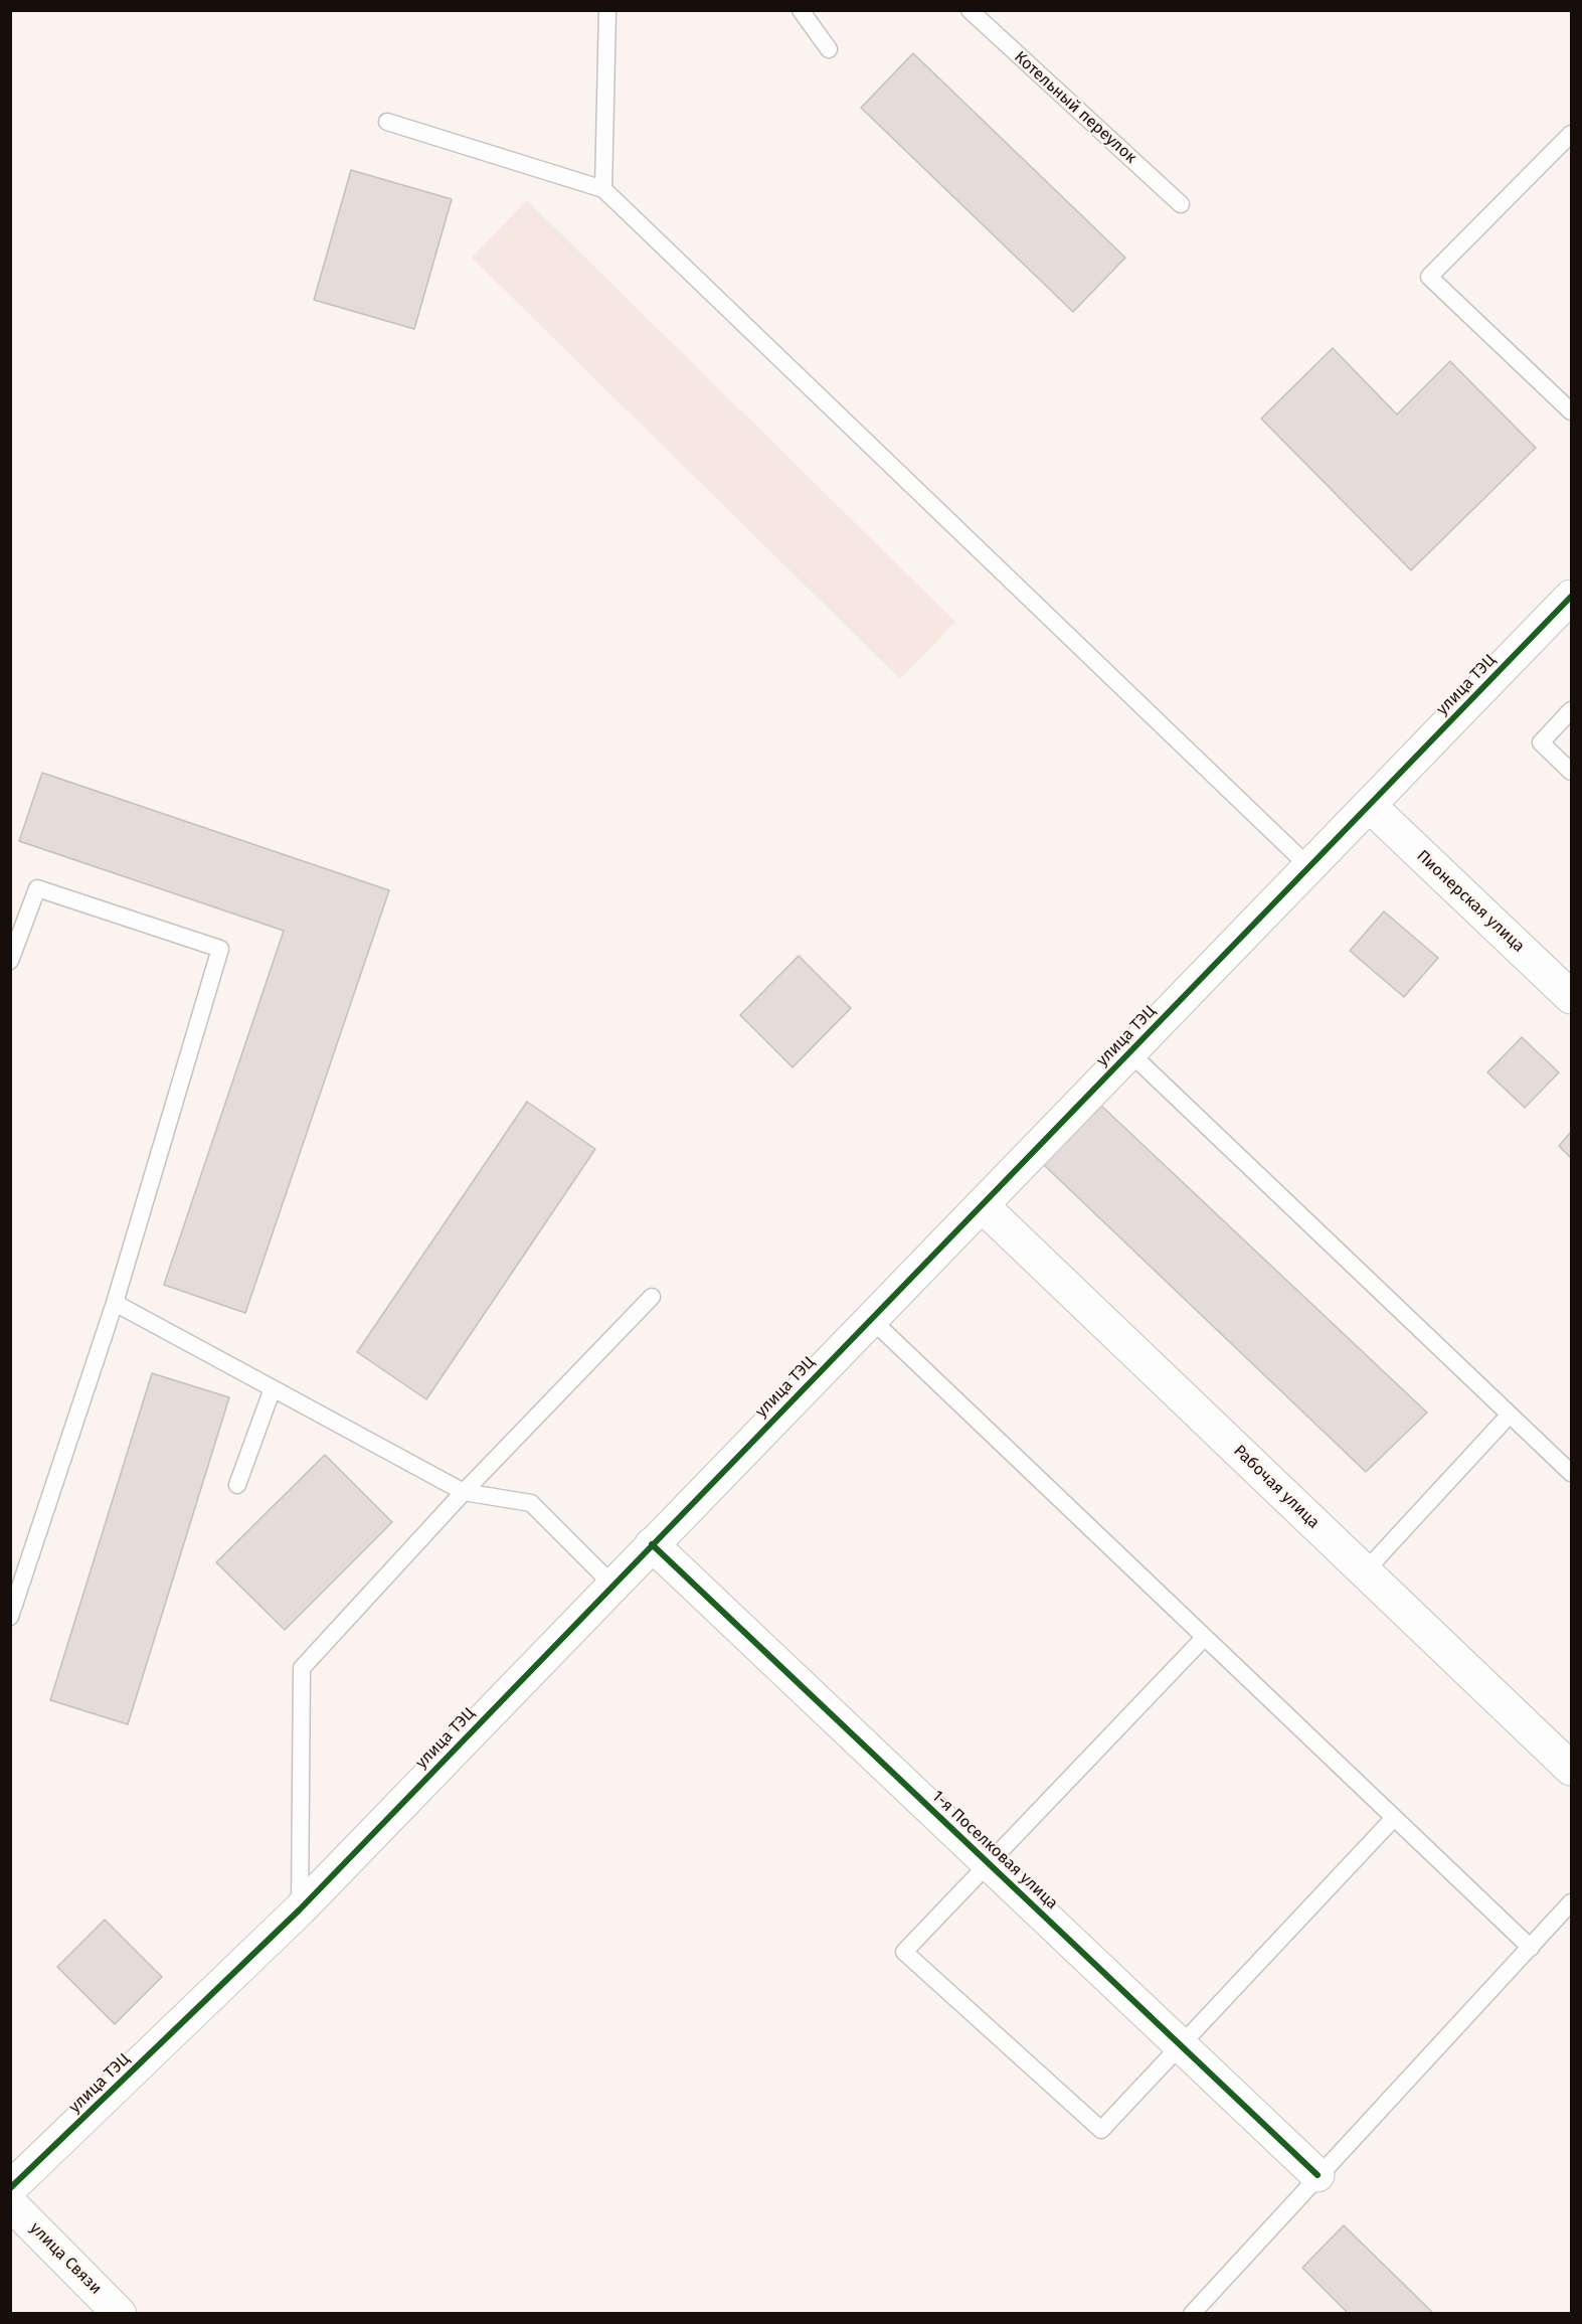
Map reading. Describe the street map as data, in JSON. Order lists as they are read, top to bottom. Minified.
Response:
{"streets":{"street":["улица ТЭЦ","Пионерская улица","Рабочая улица","1-я Поселковая улица","улица Связи"],"lane":["Котельный переулок"]},"crossings":[["улица ТЭЦ","Пионерская улица"],["улица ТЭЦ","Рабочая улица"],["улица ТЭЦ","1-я Поселковая улица"]]}
